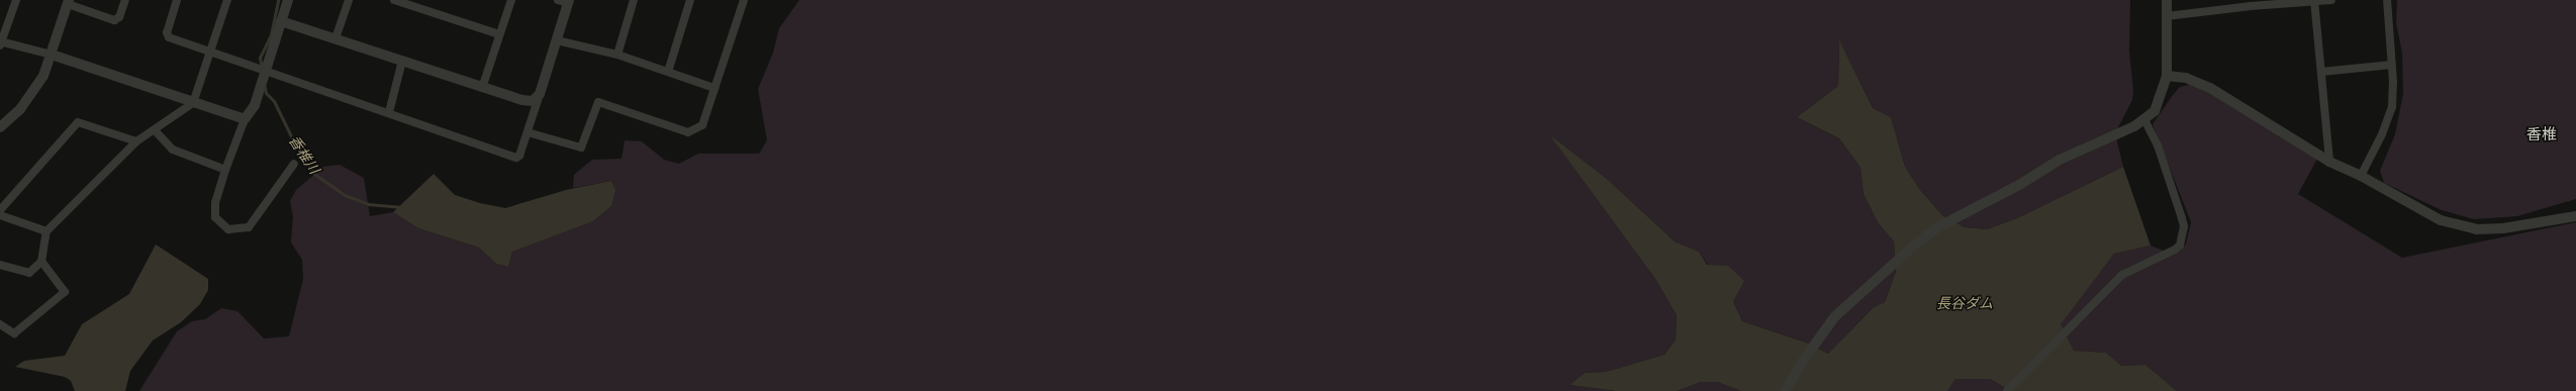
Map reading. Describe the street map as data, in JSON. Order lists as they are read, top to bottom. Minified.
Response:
{"districts":["香椎"],"water":["香椎川","長谷ダム"]}
